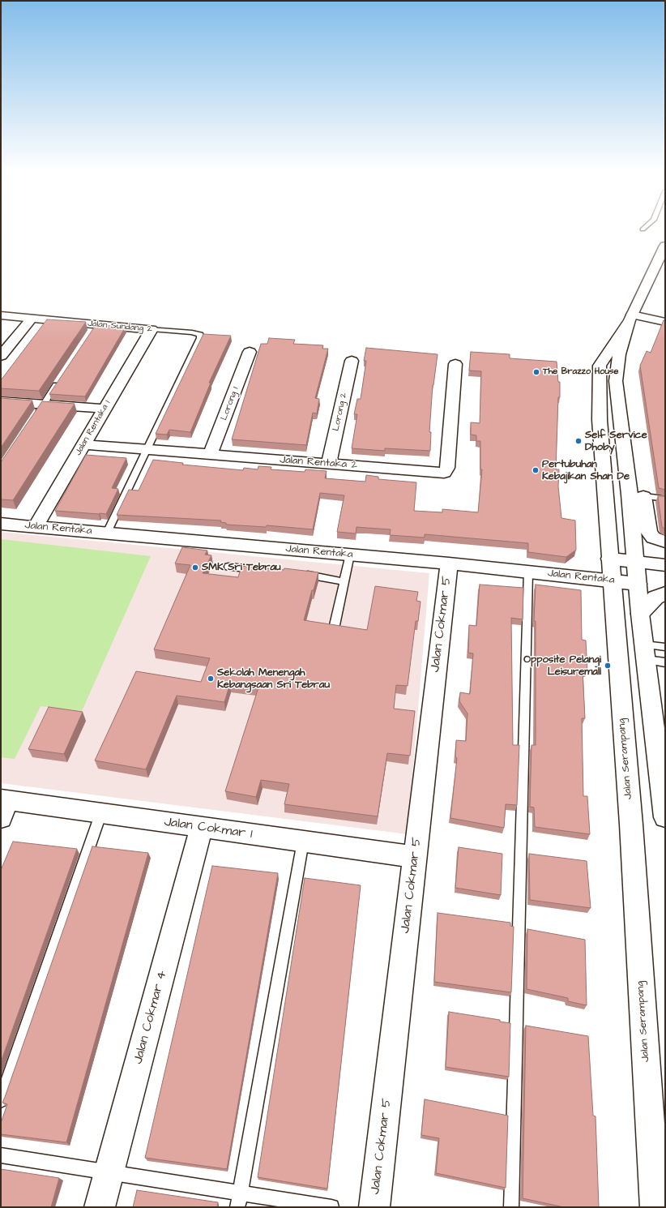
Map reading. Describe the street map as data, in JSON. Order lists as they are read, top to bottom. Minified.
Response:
{"streets":{"street":["Jalan Sundang 2","Lorong 1","Lorong 2","Jalan Rentaka 1","Jalan Rentaka 2","Jalan Rentaka","Jalan Cokmar 5","Jalan Serampang","Jalan Cokmar 1","Jalan Cokmar 4"]},"crossings":[["Jalan Sundang 2","Jalan Rentaka 1"],["Jalan Sundang 2","Jalan Rentaka 2"],["Lorong 1","Jalan Rentaka 2"],["Lorong 2","Jalan Rentaka 2"],["Jalan Rentaka 1","Jalan Rentaka 2"],["Jalan Rentaka 1","Jalan Rentaka"],["Jalan Rentaka","Jalan Cokmar 5"],["Jalan Rentaka","Jalan Serampang"],["Jalan Cokmar 5","Jalan Cokmar 1"],["Jalan Cokmar 1","Jalan Cokmar 4"]],"places":["The Brazzo House","Self Service Dhoby","Pertubuhan Kebajikan Shan De","SMK Sri Tebrau","Opposite Pelangi Leisuremall","Sekolah Menengah Kebangsaan Sri Tebrau"]}
